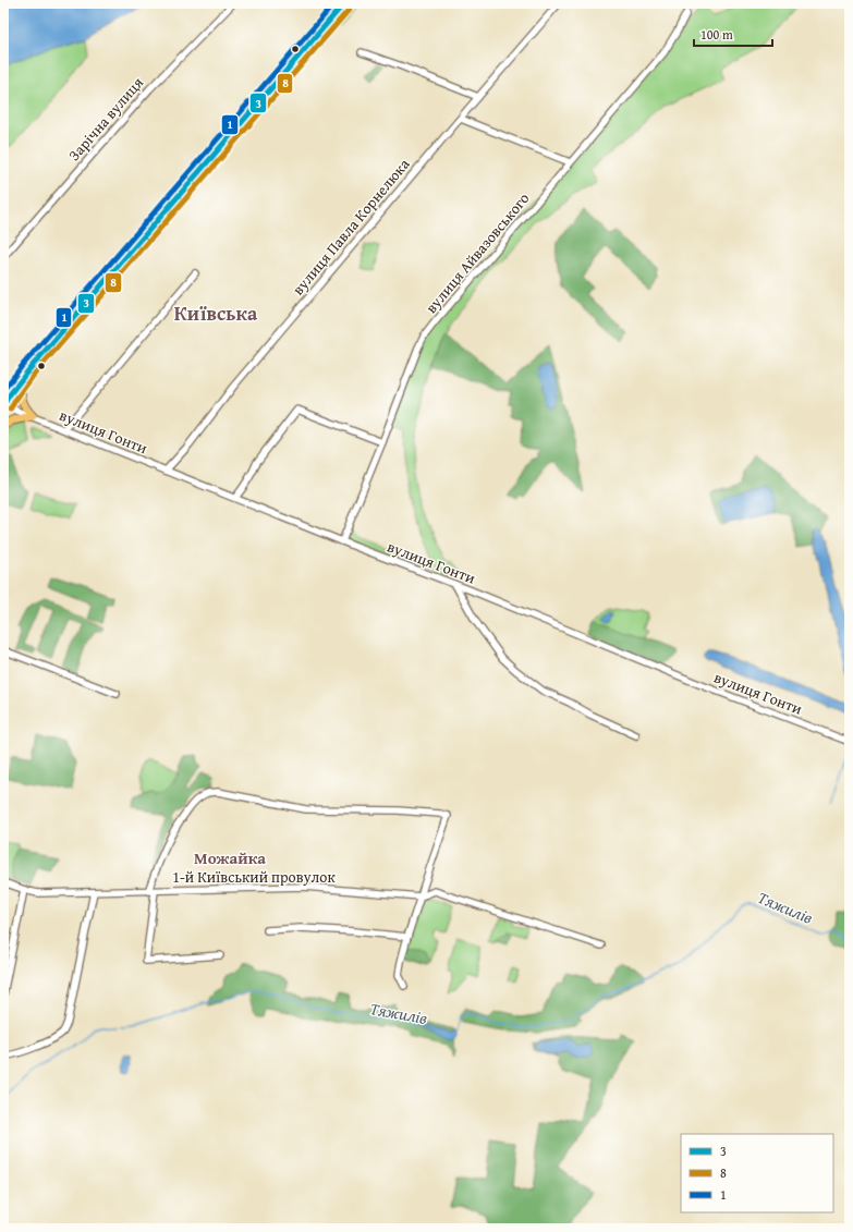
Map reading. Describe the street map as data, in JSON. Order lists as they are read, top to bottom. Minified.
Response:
{"streets":{"street":["Зарічна вулиця","вулиця Павла Корнелюка","вулиця Айвазовського","вулиця Гонти","1-й Київський провулок"]},"crossings":[["вулиця Павла Корнелюка","вулиця Гонти"],["вулиця Айвазовського","вулиця Гонти"]],"districts":["Київська","Можайка"],"water":["Тяжилів"],"lines":["transit line 3","transit line 1","transit line 8"],"legend":["3","8","1"],"scale_bar":"100 m"}
